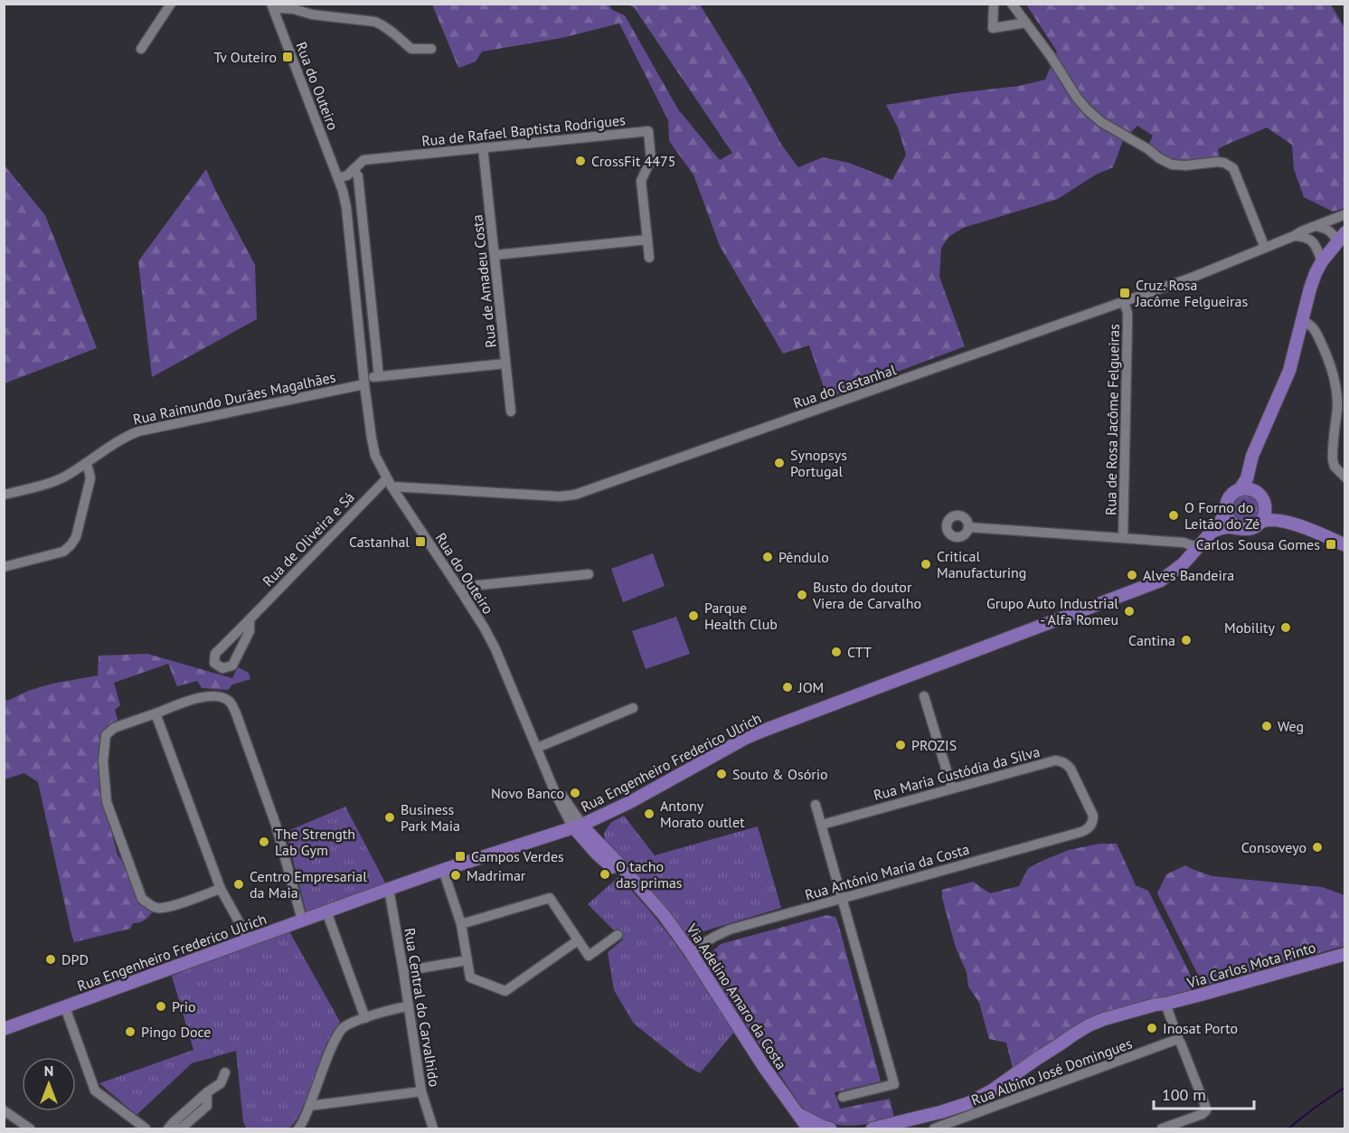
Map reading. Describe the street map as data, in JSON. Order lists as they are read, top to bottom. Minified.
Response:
{"streets":{"main road":["Rua Engenheiro Frederico Ulrich","Via Carlos Mota Pinto","Via Adelino Amaro da Costa"],"street":["Rua do Outeiro","Rua de Rafael Baptista Rodrigues","Rua de Amadeu Costa","Rua do Castanhal","Rua Raimundo Durães Magalhães","Rua de Rosa Jacôme Felgueiras","Rua de Oliveira e Sá","Rua Maria Custódia da Silva","Rua António Maria da Costa","Rua Central do Carvalhido","Rua Albino José Domingues"]},"crossings":[["Rua do Outeiro","Rua do Castanhal"],["Rua do Outeiro","Rua Raimundo Durães Magalhães"],["Rua do Outeiro","Rua de Oliveira e Sá"],["Rua do Outeiro","Rua Engenheiro Frederico Ulrich"],["Rua do Outeiro","Via Adelino Amaro da Costa"],["Rua de Rafael Baptista Rodrigues","Rua de Amadeu Costa"],["Rua do Castanhal","Rua de Rosa Jacôme Felgueiras"],["Rua do Castanhal","Rua de Oliveira e Sá"],["Rua Engenheiro Frederico Ulrich","Via Adelino Amaro da Costa"],["Rua Engenheiro Frederico Ulrich","Rua Central do Carvalhido"],["Rua Maria Custódia da Silva","Rua António Maria da Costa"],["Rua António Maria da Costa","Via Adelino Amaro da Costa"]],"places":{"transit":["Tv Outeiro","Cruz. Rosa Jacôme Felgueiras","Castanhal","Carlos Sousa Gomes","Campos Verdes"],"other":["CrossFit 4475","Synopsys Portugal","O Forno do Leitão do Zé","Pêndulo","Critical Manufacturing","Alves Bandeira","Busto do doutor Viera de Carvalho","Grupo Auto Industrial - Alfa Romeu","Parque Health Club","Mobility","Cantina","CTT","JOM","Weg","PROZIS","Souto & Osório","Novo Banco","Antony Morato outlet","Business Park Maia","The Strength Lab Gym","Consoveyo","O tacho das primas","Madrimar","Centro Empresarial da Maia","DPD","Prio","Inosat Porto","Pingo Doce"]},"scale_bar":"100 m","north":"top"}
